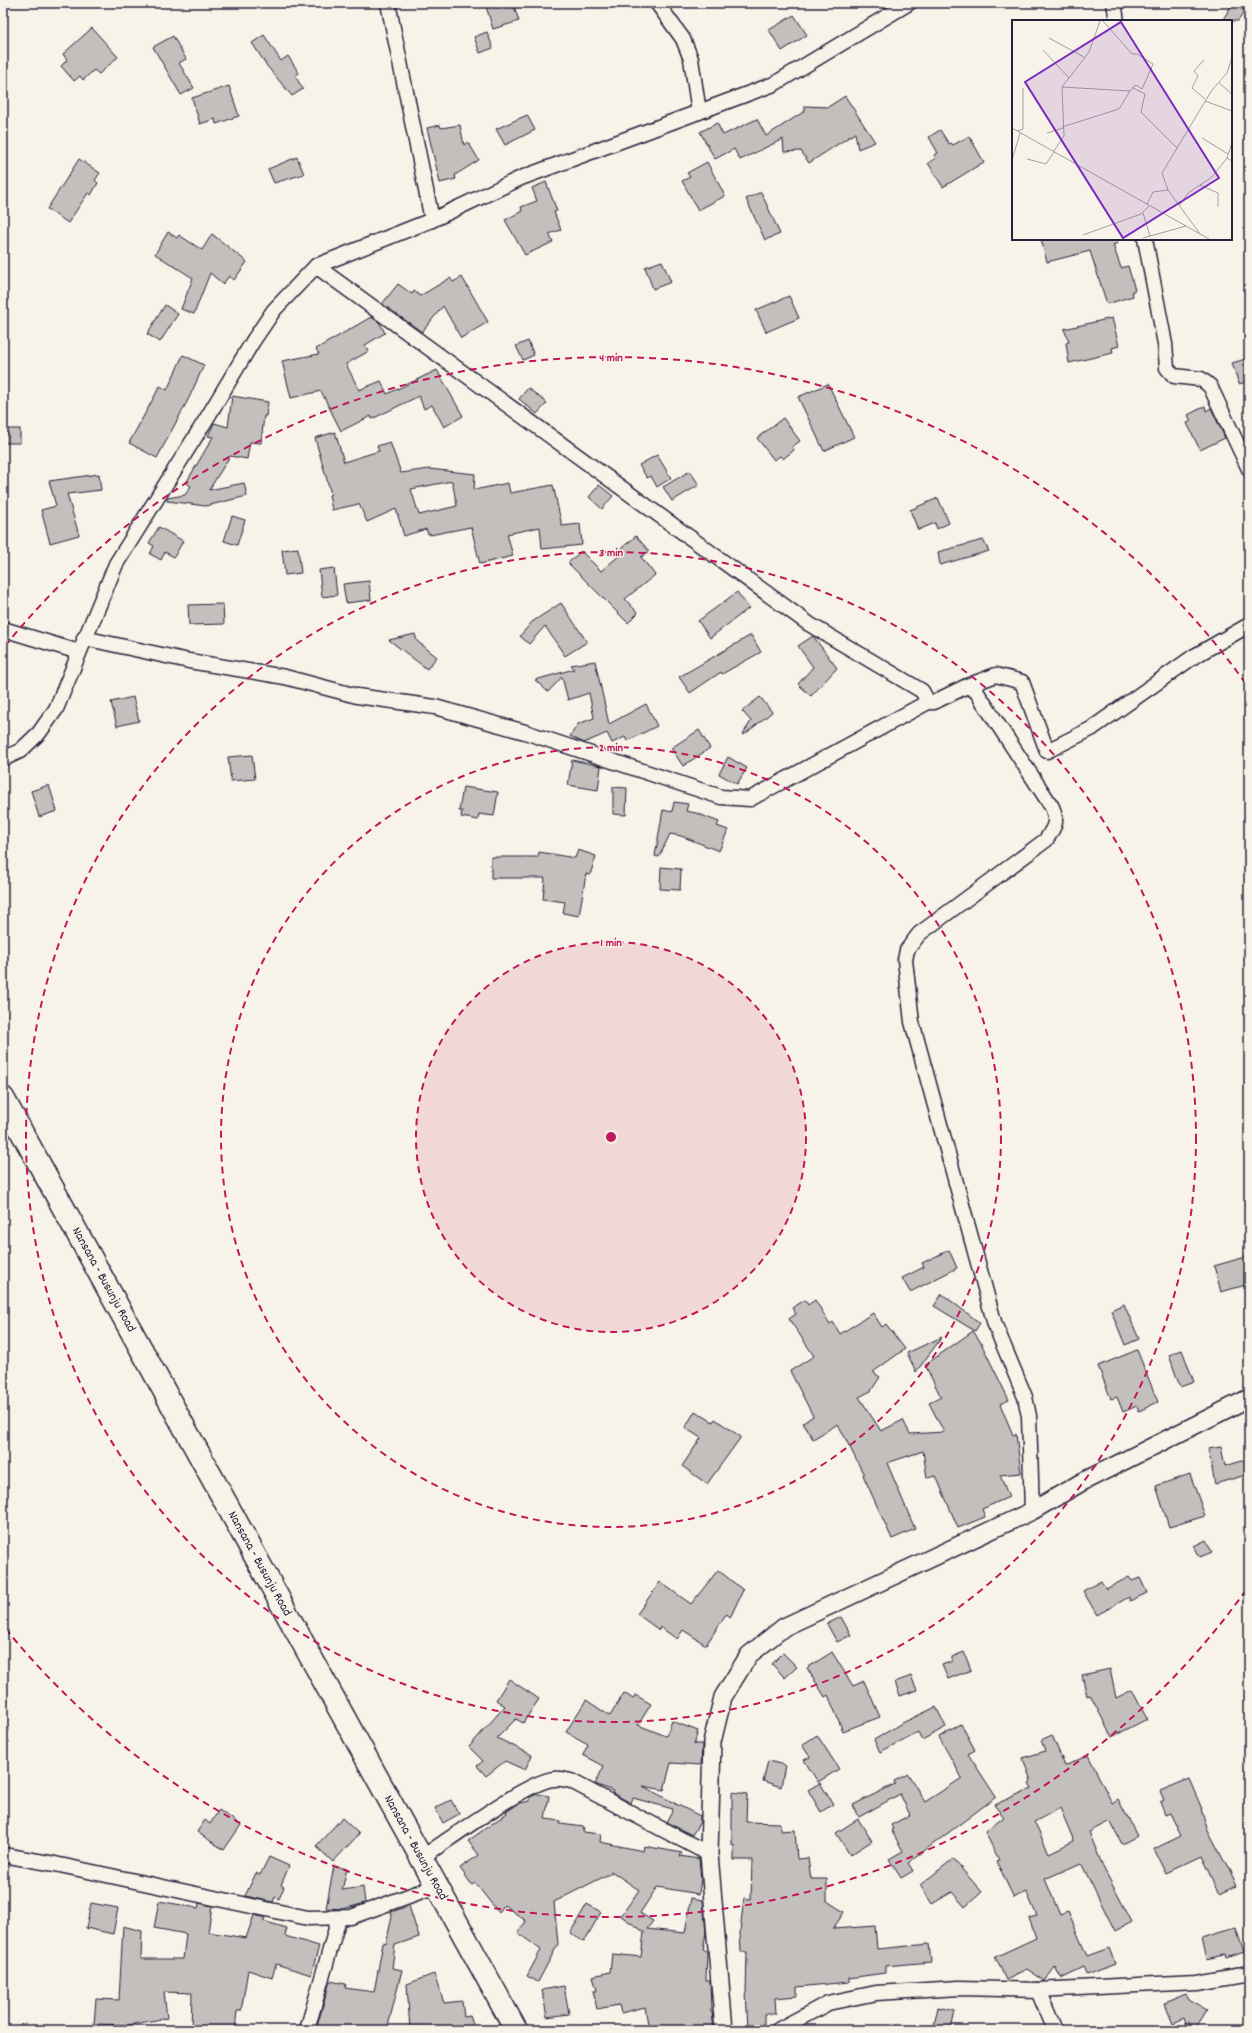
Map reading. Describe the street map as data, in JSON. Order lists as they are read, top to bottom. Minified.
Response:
{"streets":{"main road":["Nansana - Busunju Road"]},"rings":["4 min","3 min","2 min","1 min"]}
